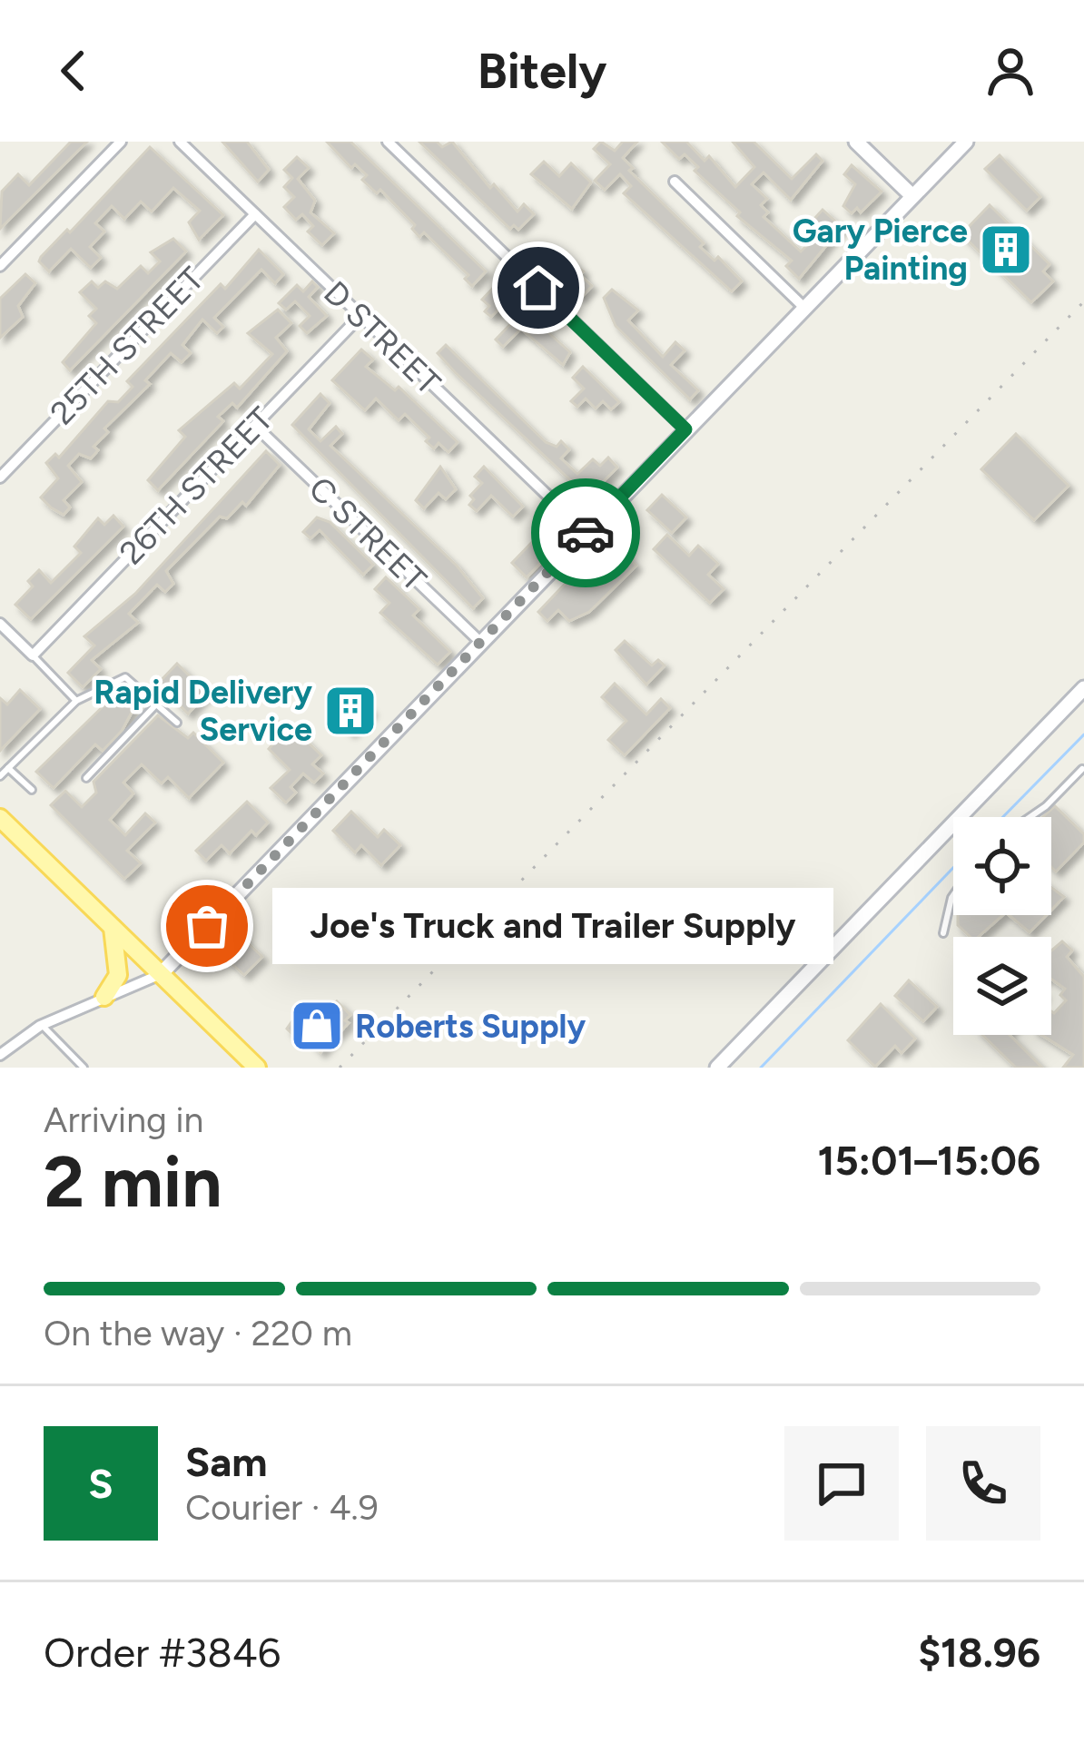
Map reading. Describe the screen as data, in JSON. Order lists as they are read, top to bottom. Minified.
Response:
{"streets":{"street":["D STREET","25TH STREET","26TH STREET","C STREET"]},"crossings":[["D STREET","25TH STREET"],["D STREET","26TH STREET"],["26TH STREET","C STREET"]],"places":{"building":["Gary Pierce Painting","Rapid Delivery Service"],"other":["Joe's Truck and Trailer Supply"],"shop":["Roberts Supply"]},"page":{"header":"Bitely","bubble":"Joe's Truck and Trailer Supply","heading":["2 min","Arriving in","15:01–15:06"],"panel":["Sam","Courier · 4.9","Order #3846","$18.96"],"bar":"On the way · 220 m","round":"S"}}
